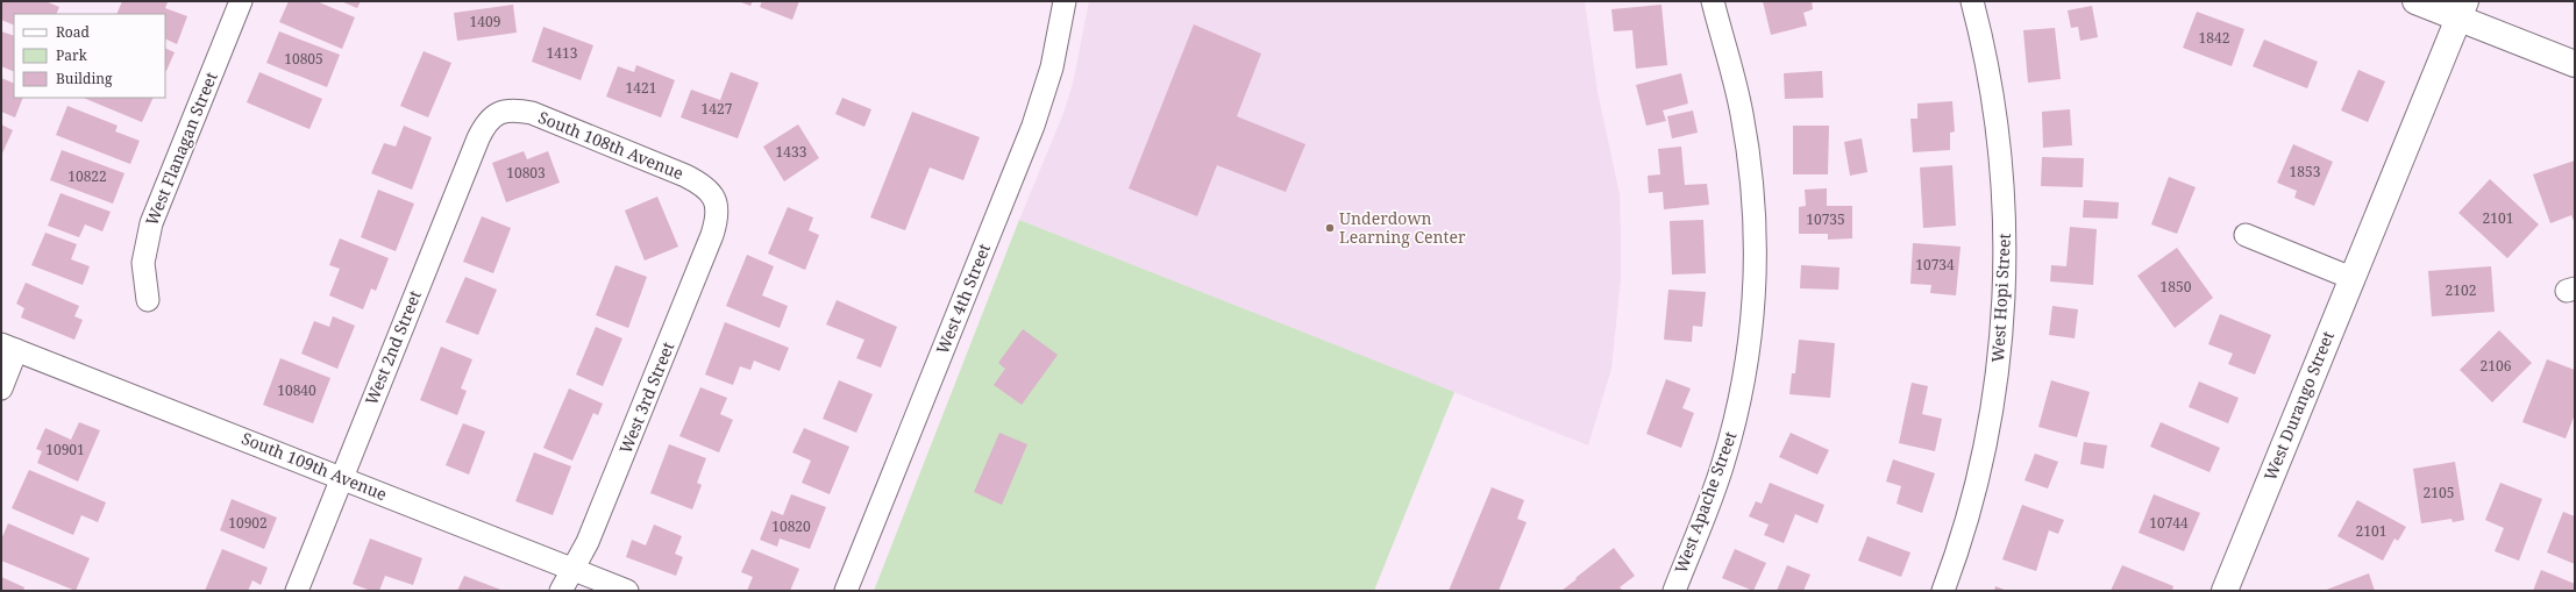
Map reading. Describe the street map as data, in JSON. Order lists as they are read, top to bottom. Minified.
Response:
{"streets":{"street":["South 108th Avenue","West Flanagan Street","West Hopi Street","West 4th Street","West 2nd Street","West 3rd Street","West Durango Street","South 109th Avenue","West Apache Street"]},"crossings":[["South 108th Avenue","West 2nd Street"],["South 108th Avenue","West 3rd Street"],["West 2nd Street","South 109th Avenue"],["West 3rd Street","South 109th Avenue"]],"places":["Underdown Learning Center"],"house_numbers":["1409","1842","1413","10805","1421","1427","1433","1853","10803","10822","2101","10735","10734","1850","2102","2106","10840","10901","2105","10902","10744","10820","2101"],"legend":["Road","Park","Building"]}
